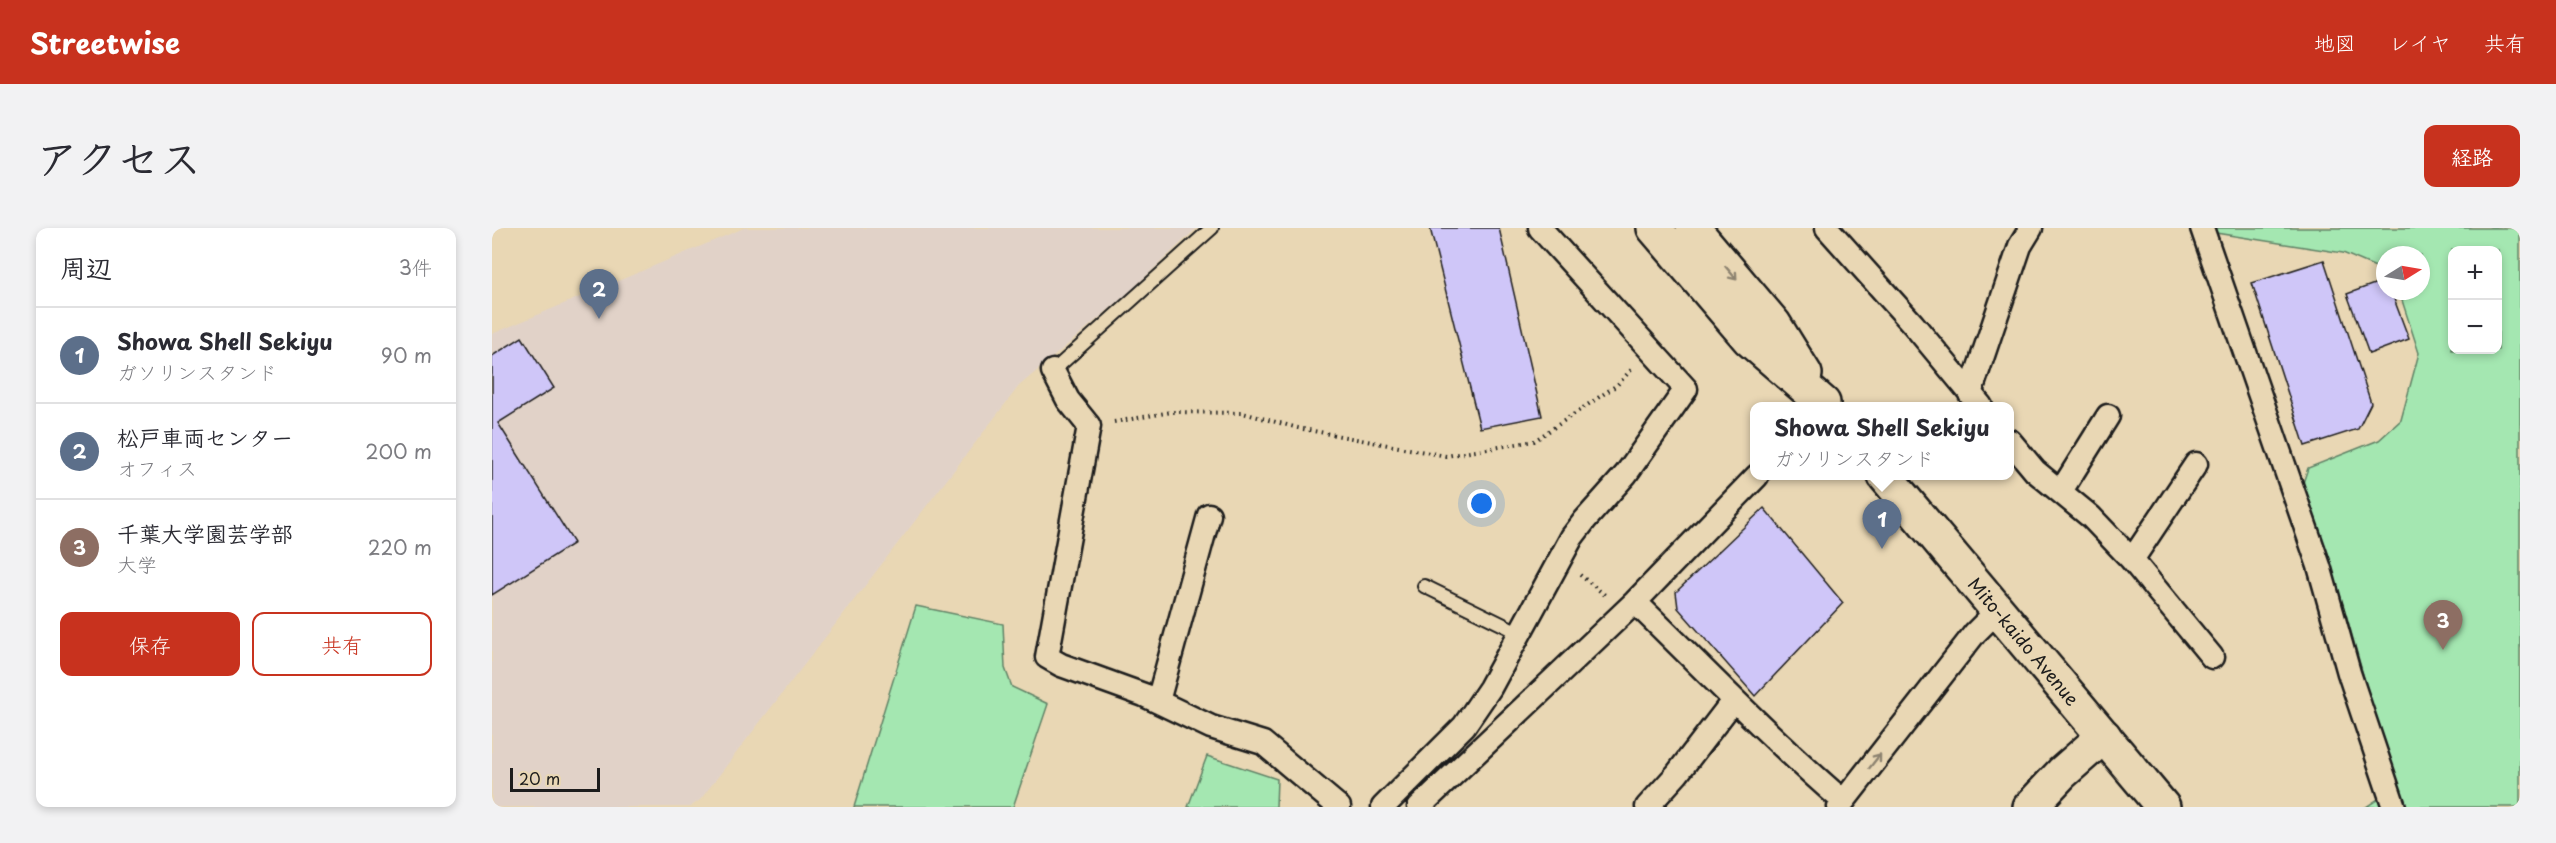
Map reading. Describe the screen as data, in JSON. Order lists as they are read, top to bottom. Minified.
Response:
{"streets":{"main road":["Mito-kaido Avenue"]},"scale_bar":"20 m","north":"right","page":{"header":"Streetwise","nav":["地図","レイヤ","共有"],"title":"アクセス","buttons":["経路",["保存","共有"]],"heading":["周辺","3件"],"map_buttons":["+","−"],"pins":["2","1","3"],"list":[{"mark":"1","name":"Showa Shell Sekiyu","note":"ガソリンスタンド","value":"90 m"},{"mark":"2","name":"松戸車両センター","note":"オフィス","value":"200 m"},{"mark":"3","name":"千葉大学園芸学部","note":"大学","value":"220 m"}],"popup":["Showa Shell Sekiyu","ガソリンスタンド"],"scale":"20 m"}}
